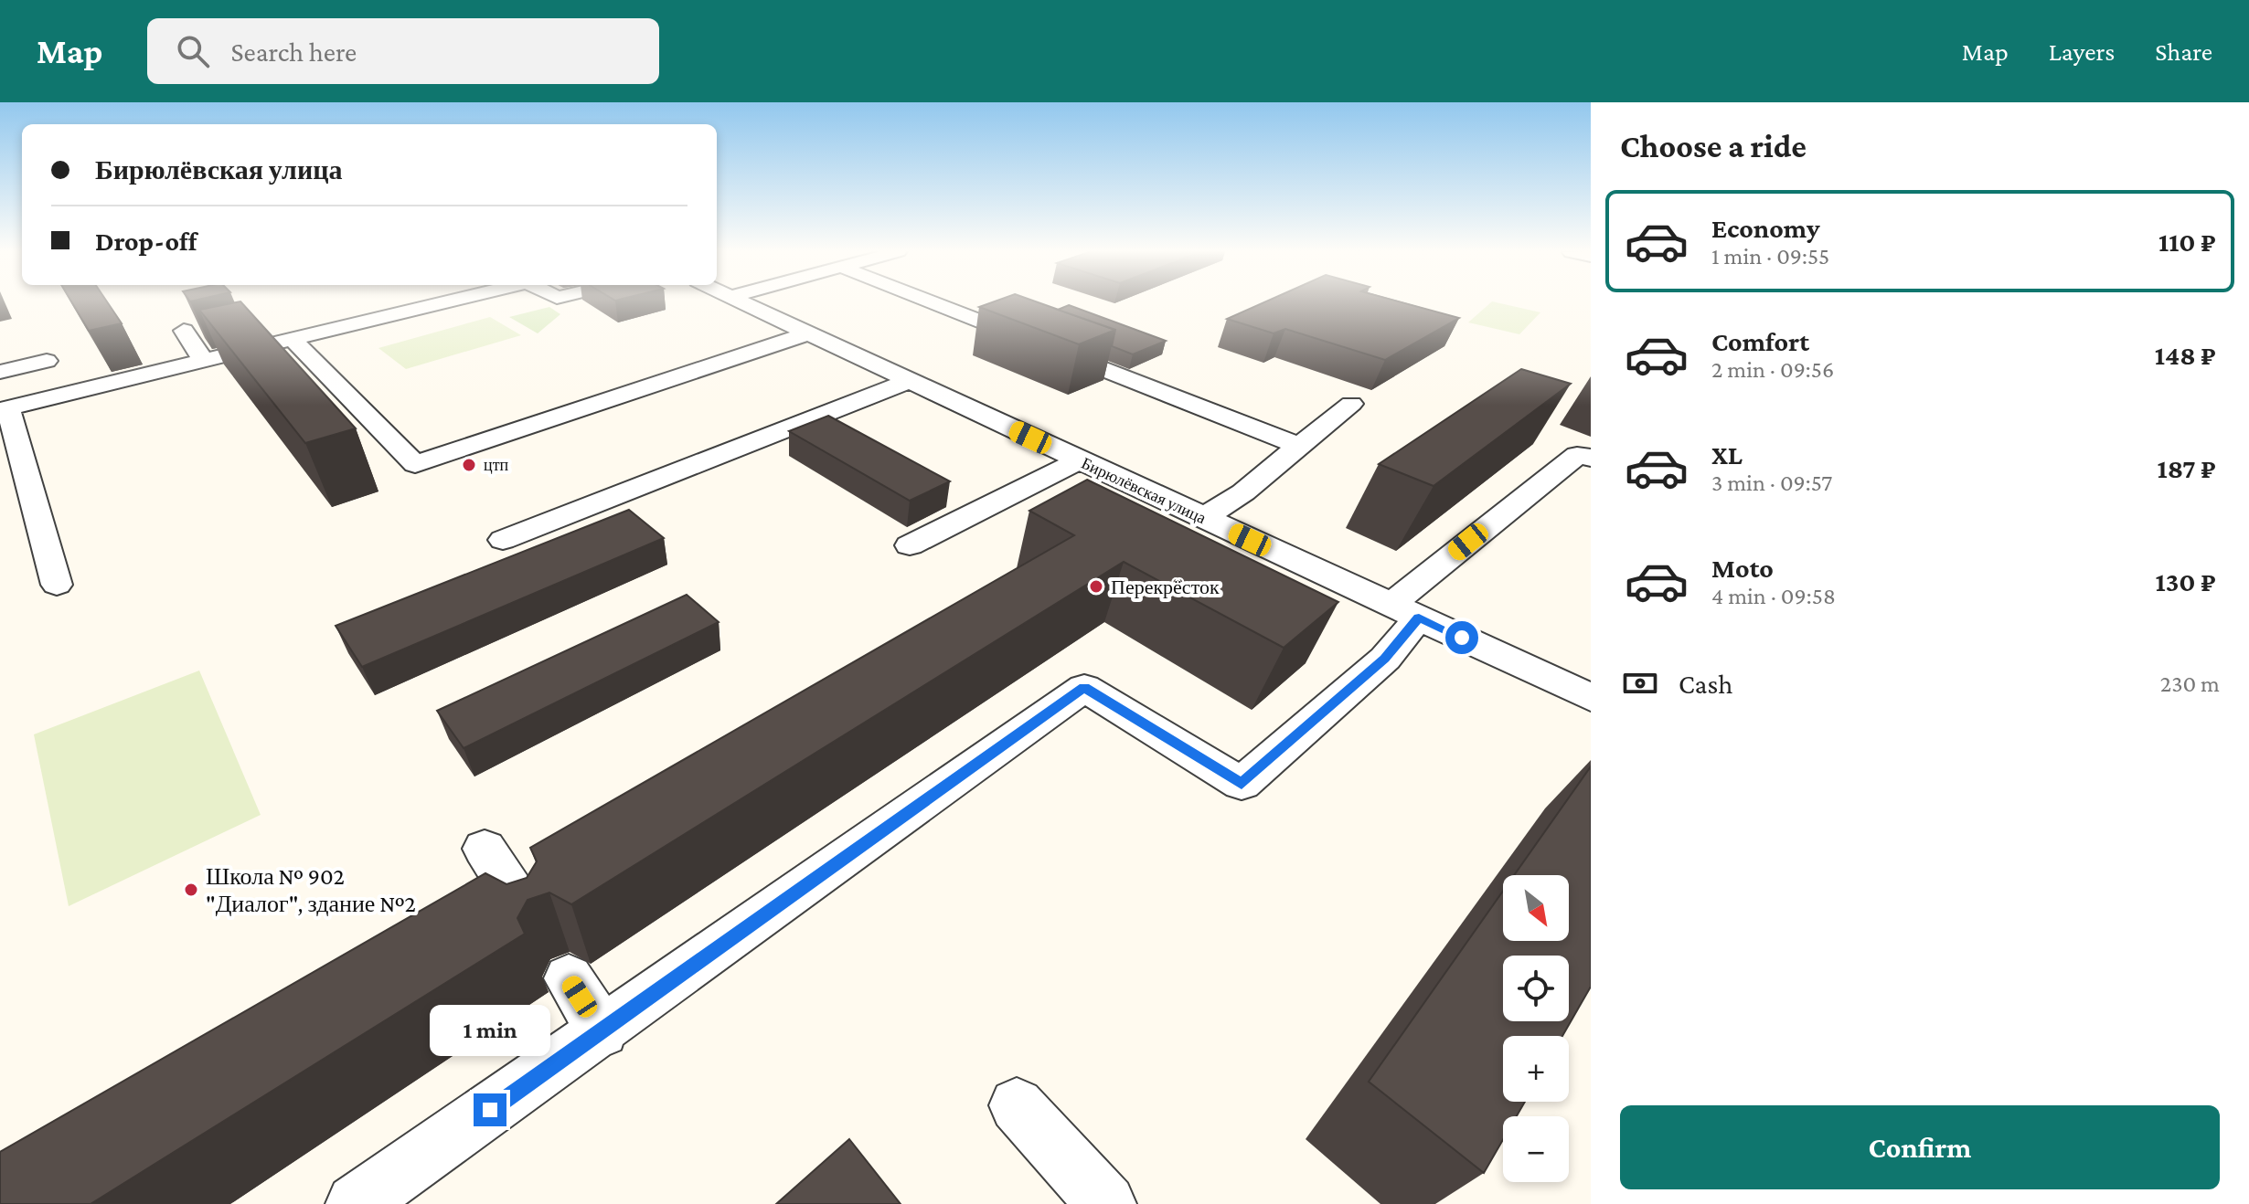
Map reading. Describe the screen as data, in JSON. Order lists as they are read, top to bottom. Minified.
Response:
{"streets":{"street":["Бирюлёвская улица"]},"places":["цтп","Перекрёсток","Школа № 902 \"Диалог\", здание №2"],"north":"bottom right","page":{"header":"Map","search":"Search here","nav":["Map","Layers","Share"],"heading":"Choose a ride","banner":["Бирюлёвская улица","Drop-off"],"list":[{"name":"Economy","note":"1 min · 09:55","value":"110 ₽"},{"name":"Comfort","note":"2 min · 09:56","value":"148 ₽"},{"name":"XL","note":"3 min · 09:57","value":"187 ₽"},{"name":"Moto","note":"4 min · 09:58","value":"130 ₽"}],"pay":["Cash","230 m"],"map_buttons":["+","−"],"bubble":"1 min","buttons":"Confirm"}}
